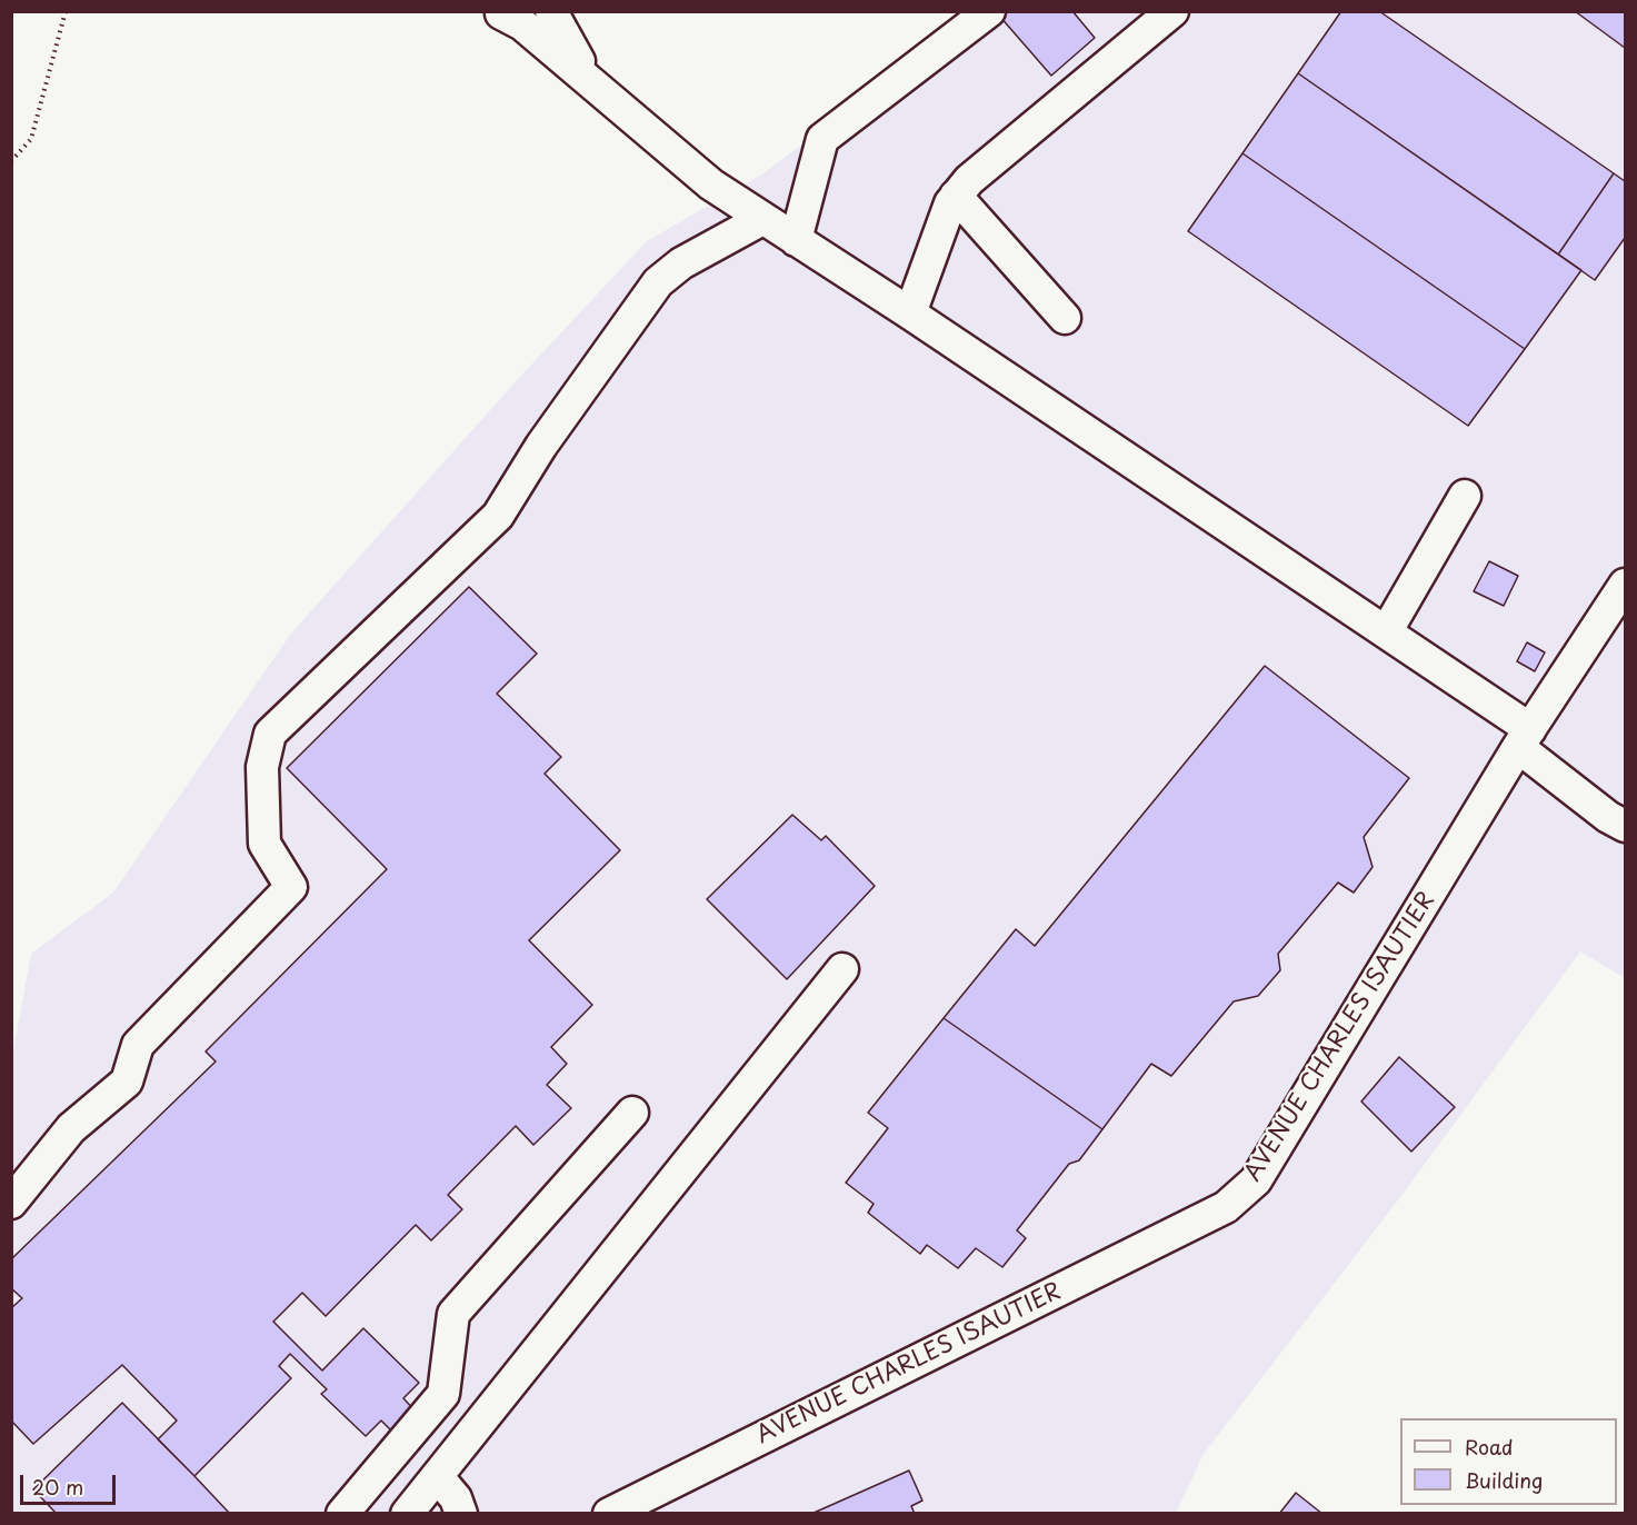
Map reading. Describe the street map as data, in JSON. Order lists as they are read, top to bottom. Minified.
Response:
{"streets":{"street":["AVENUE CHARLES ISAUTIER"]},"legend":["Road","Building"],"scale_bar":"20 m"}
